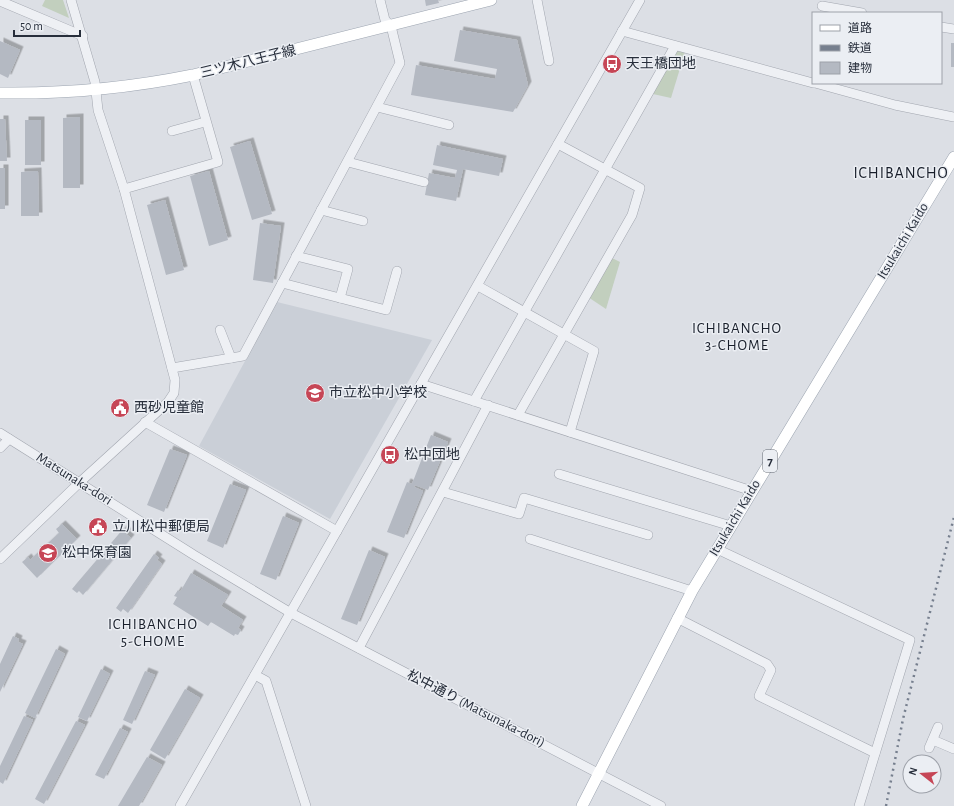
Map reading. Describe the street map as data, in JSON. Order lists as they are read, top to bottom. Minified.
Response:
{"streets":{"main road":["三ツ木八王子線","Itsukaichi Kaido","7"],"street":["Matsunaka-dori","松中通り (Matsunaka-dori)"]},"crossings":[["Itsukaichi Kaido","松中通り (Matsunaka-dori)"],["Matsunaka-dori","松中通り (Matsunaka-dori)"]],"districts":["ICHIBANCHO","ICHIBANCHO 3-CHOME","ICHIBANCHO 5-CHOME"],"places":{"bus stop":["天王橋団地","松中団地"],"school or university":["市立松中小学校","松中保育園"],"public building":["西砂児童館","立川松中郵便局"]},"legend":["道路","鉄道","建物"],"scale_bar":"50 m","north":"left"}
